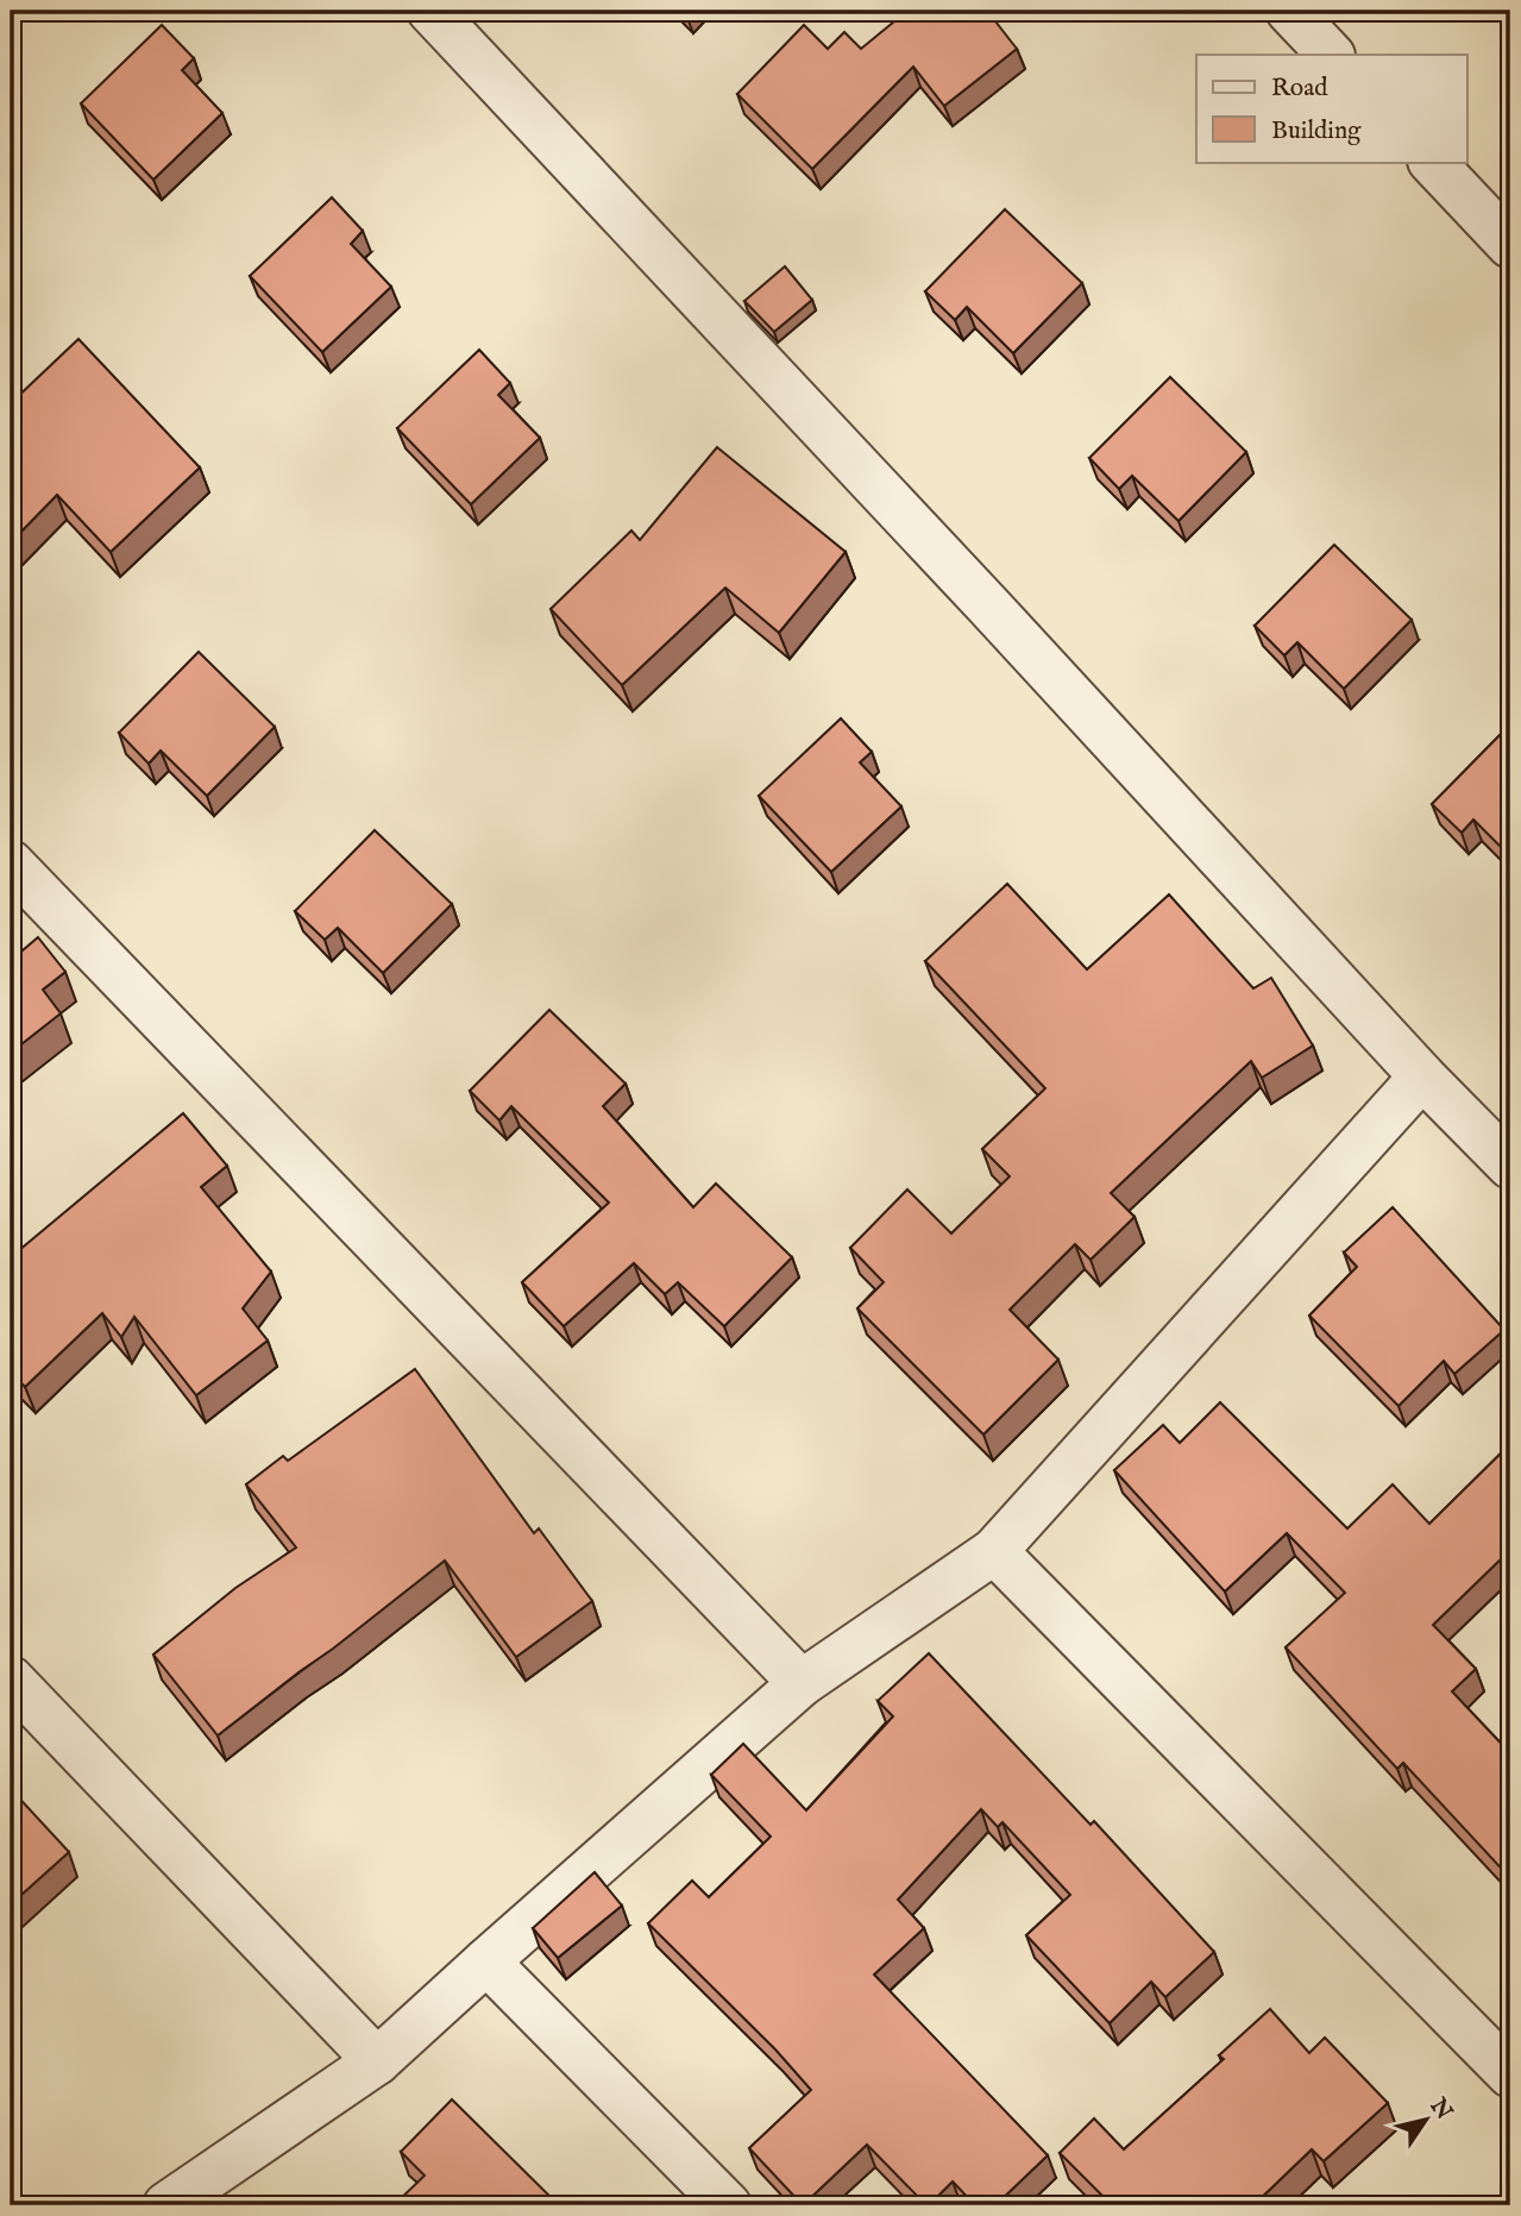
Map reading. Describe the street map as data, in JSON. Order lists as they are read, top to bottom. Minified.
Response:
{"legend":["Road","Building"],"north":"top right"}
